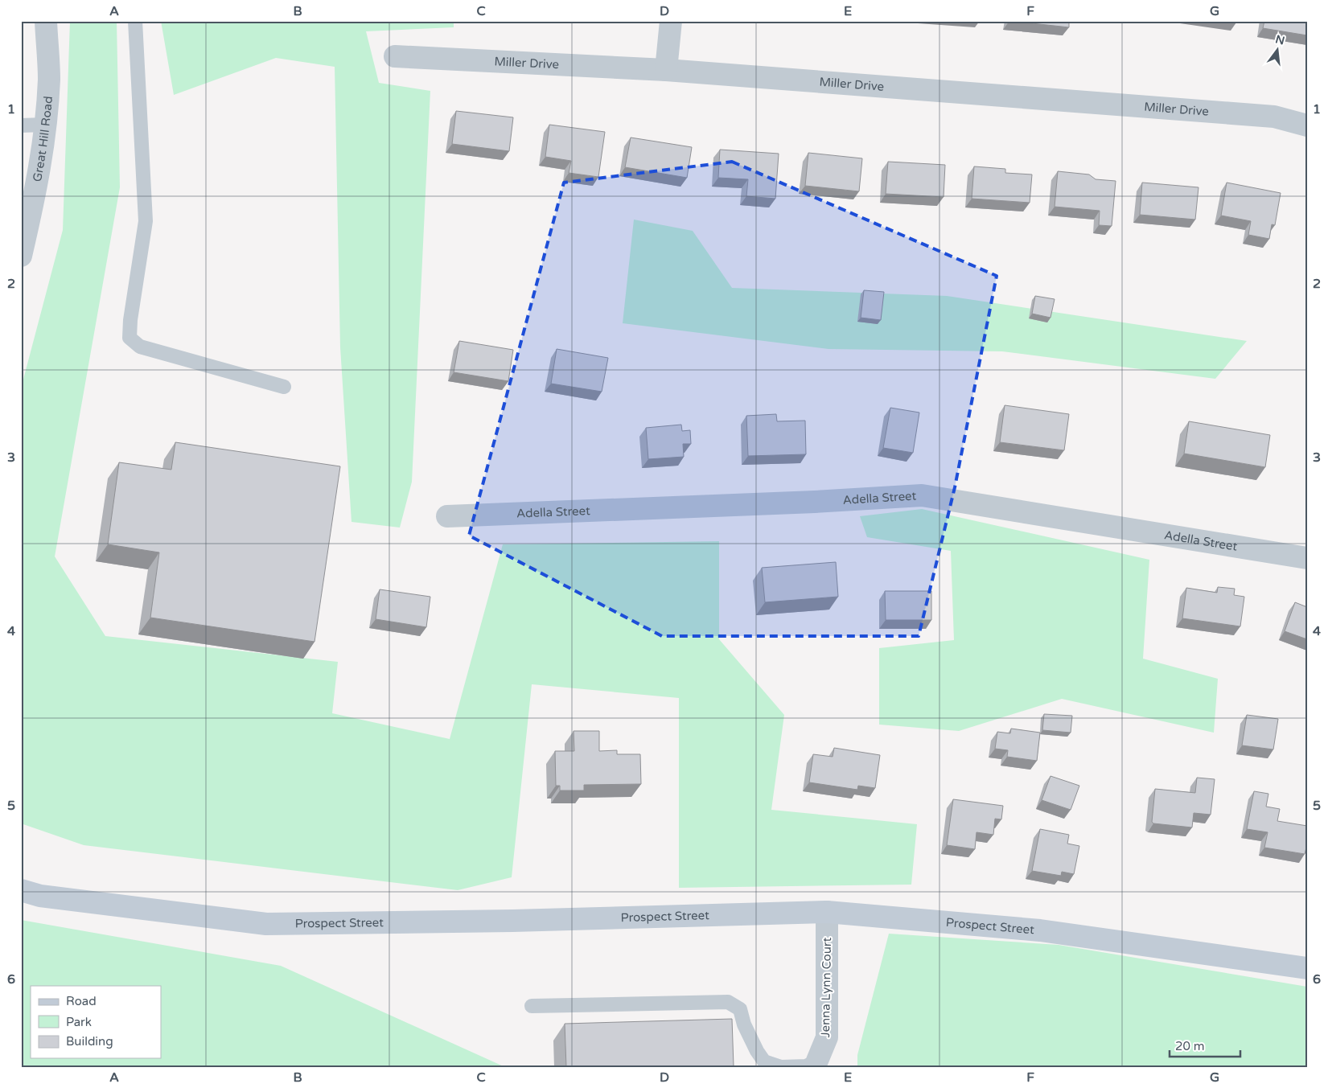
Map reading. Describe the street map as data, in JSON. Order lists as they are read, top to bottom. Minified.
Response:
{"streets":{"main road":["Prospect Street"],"street":["Miller Drive","Great Hill Road","Adella Street","Jenna Lynn Court"]},"crossings":[["Prospect Street","Jenna Lynn Court"]],"legend":["Road","Park","Building"],"scale_bar":"20 m","north":"top","grid":{"columns":["A","B","C","D","E","F","G"],"rows":["1","2","3","4","5","6"]}}
